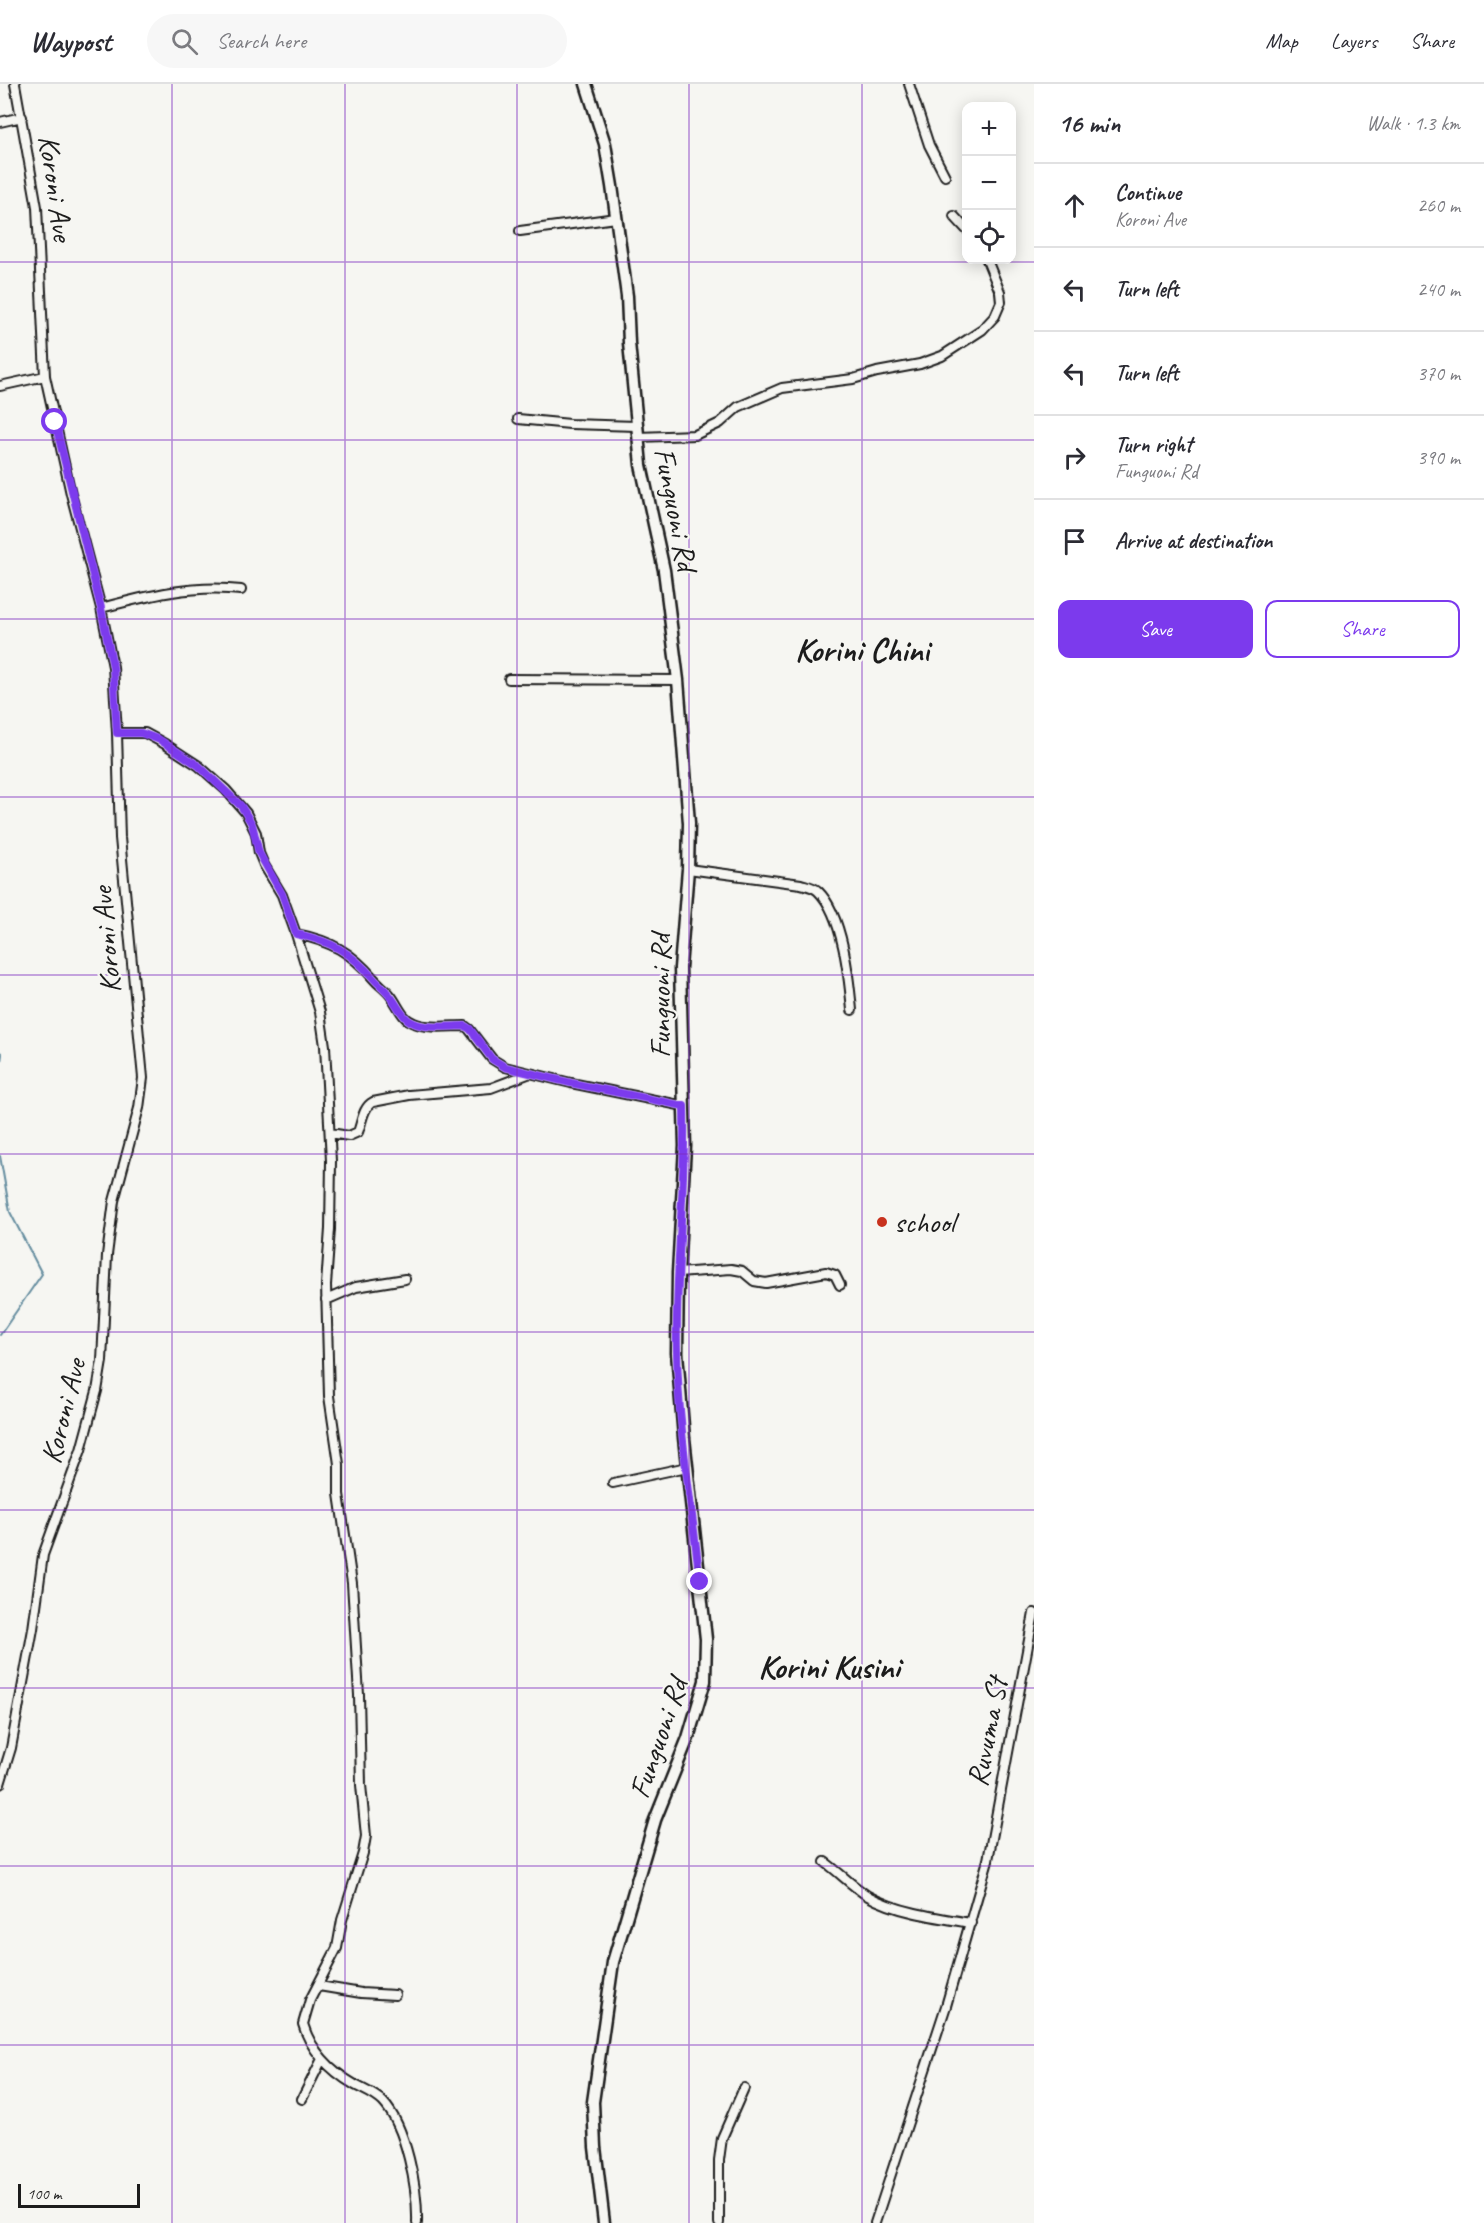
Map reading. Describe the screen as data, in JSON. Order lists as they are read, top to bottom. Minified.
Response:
{"streets":{"street":["Koroni Ave","Funguoni Rd","Ruvuma St"]},"districts":["Korini Chini","Korini Kusini"],"places":["school"],"scale_bar":"100 m","page":{"header":"Waypost","search":"Search here","nav":["Map","Layers","Share"],"heading":["16 min","Walk · 1.3 km"],"map_buttons":["+","−"],"list":[["Continue","Koroni Ave","260 m"],["Turn left","240 m"],["Turn left","370 m"],["Turn right","Funguoni Rd","390 m"],"Arrive at destination"],"buttons":["Save","Share"],"scale":"100 m"}}
